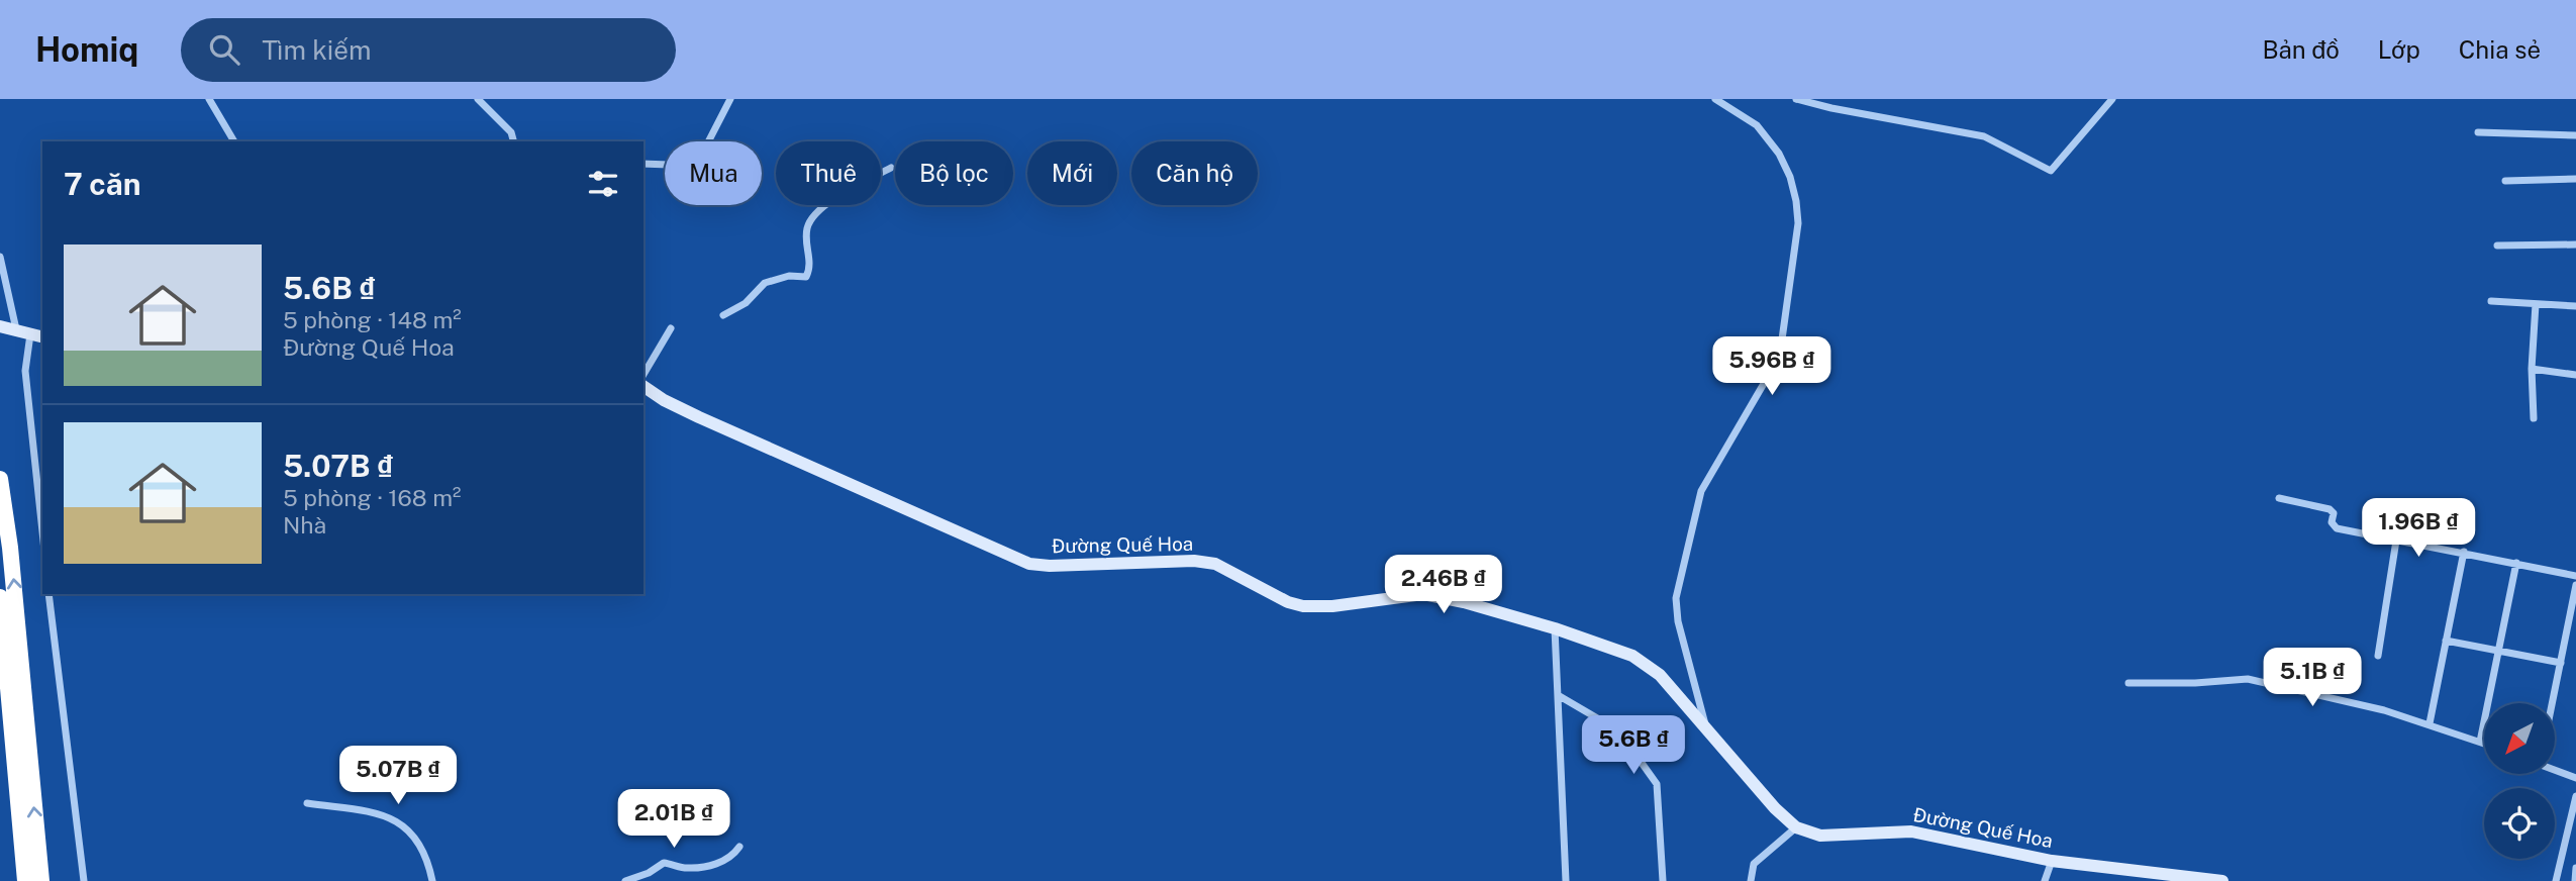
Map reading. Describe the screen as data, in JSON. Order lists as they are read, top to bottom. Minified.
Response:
{"streets":{"street":["Đường Quế Hoa"]},"north":"bottom left","page":{"header":"Homiq","search":"Tìm kiếm","nav":["Bản đồ","Lớp","Chia sẻ"],"chip":["Mua","Thuê","Bộ lọc","Mới","Căn hộ"],"heading":"7 căn","list":[{"name":"5.6B ₫","note":"5 phòng · 148 m² · Đường Quế Hoa"},{"name":"5.07B ₫","note":"5 phòng · 168 m² · Nhà"}],"price":["5.96B ₫","1.96B ₫","2.46B ₫","5.1B ₫","5.6B ₫","5.07B ₫","2.01B ₫"]}}
